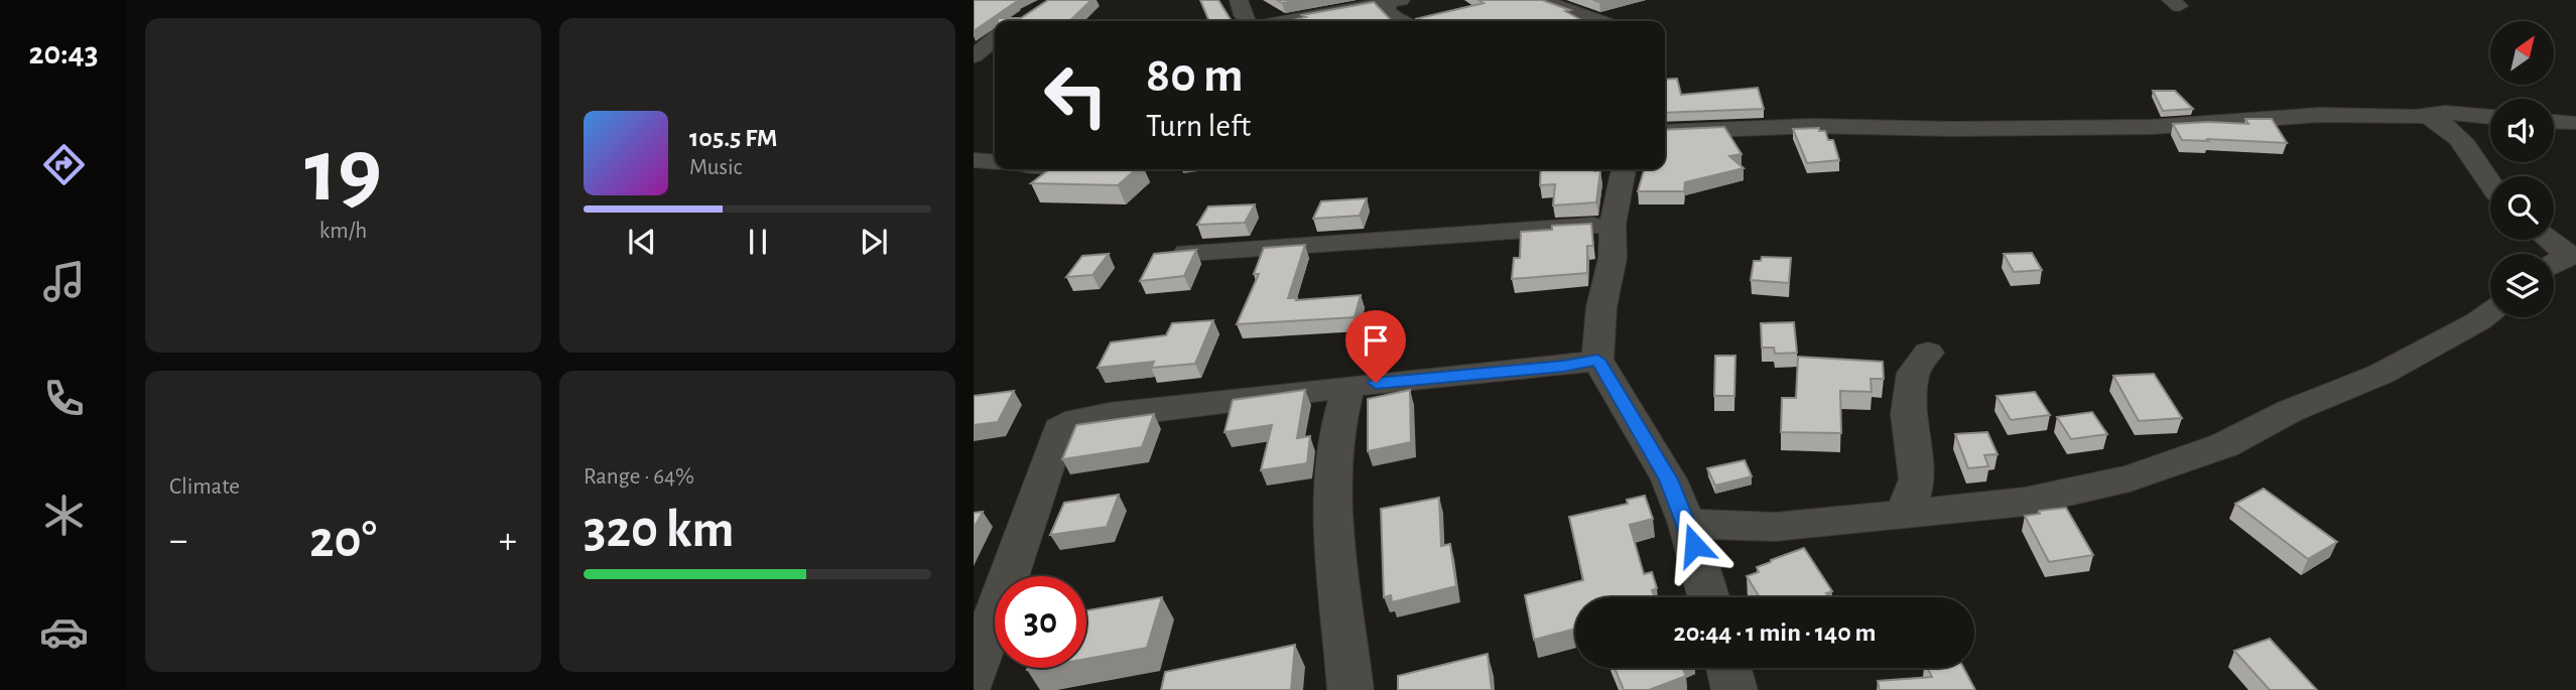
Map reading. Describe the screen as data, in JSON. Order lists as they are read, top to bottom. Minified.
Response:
{"north":"top right","page":{"tabs":"20:43","tile":[["19","km/h"],"Climate",["Range · 64%","320 km"]],"turn":["80 m","Turn left"],"song":["105.5 FM","Music"],"heat":["−","20°","+"],"limit":"30","trip":"20:44 · 1 min · 140 m"}}
